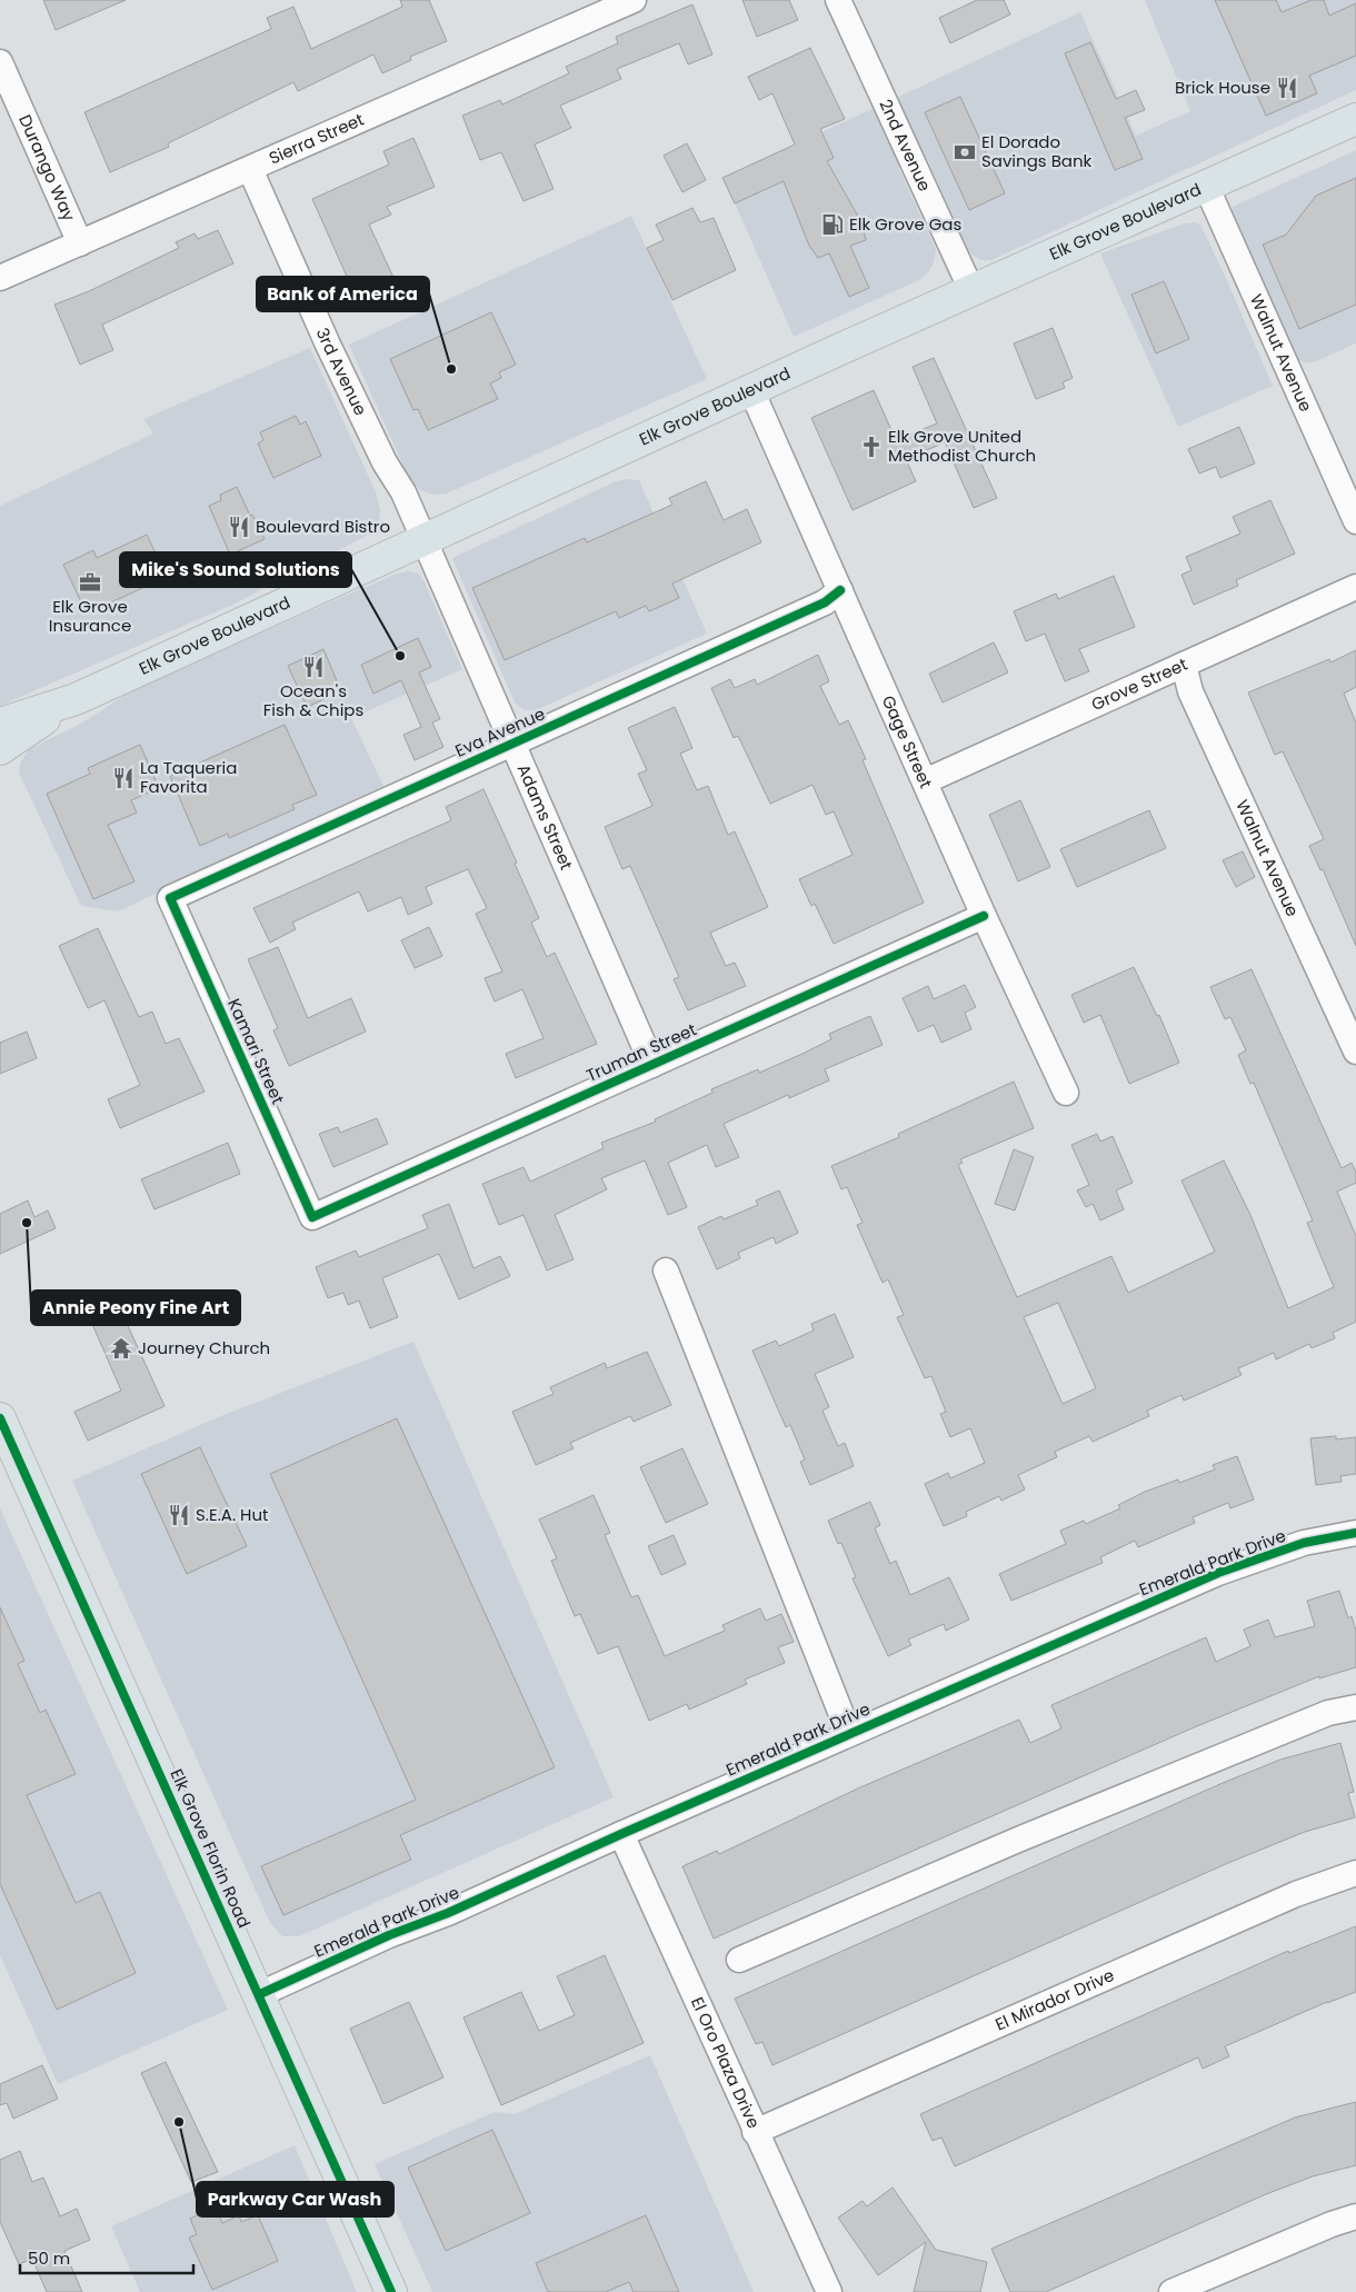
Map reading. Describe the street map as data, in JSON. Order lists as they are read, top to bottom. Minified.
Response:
{"streets":{"main road":["Elk Grove Boulevard","Elk Grove Florin Road"],"street":["Sierra Street","2nd Avenue","Durango Way","Walnut Avenue","3rd Avenue","Grove Street","Eva Avenue","Gage Street","Adams Street","Kamari Street","Truman Street","Emerald Park Drive","El Mirador Drive","El Oro Plaza Drive"]},"crossings":[["Sierra Street","Durango Way"],["Sierra Street","3rd Avenue"],["2nd Avenue","Elk Grove Boulevard"],["Elk Grove Boulevard","Walnut Avenue"],["Elk Grove Boulevard","3rd Avenue"],["Elk Grove Boulevard","Gage Street"],["Elk Grove Boulevard","Adams Street"],["Walnut Avenue","Grove Street"],["3rd Avenue","Adams Street"],["Grove Street","Gage Street"],["Eva Avenue","Gage Street"],["Eva Avenue","Adams Street"],["Eva Avenue","Kamari Street"],["Gage Street","Truman Street"],["Adams Street","Truman Street"],["Kamari Street","Truman Street"],["Emerald Park Drive","Elk Grove Florin Road"],["Emerald Park Drive","El Oro Plaza Drive"],["El Mirador Drive","El Oro Plaza Drive"]],"places":{"restaurant":["Brick House","Boulevard Bistro","Ocean's Fish & Chips","La Taqueria Favorita","S.E.A. Hut"],"bank":["El Dorado Savings Bank"],"fuel station":["Elk Grove Gas"],"other":["Bank of America","Mike's Sound Solutions","Annie Peony Fine Art","Parkway Car Wash"],"church":["Elk Grove United Methodist Church"],"office":["Elk Grove Insurance"],"temple":["Journey Church"]},"scale_bar":"50 m"}
